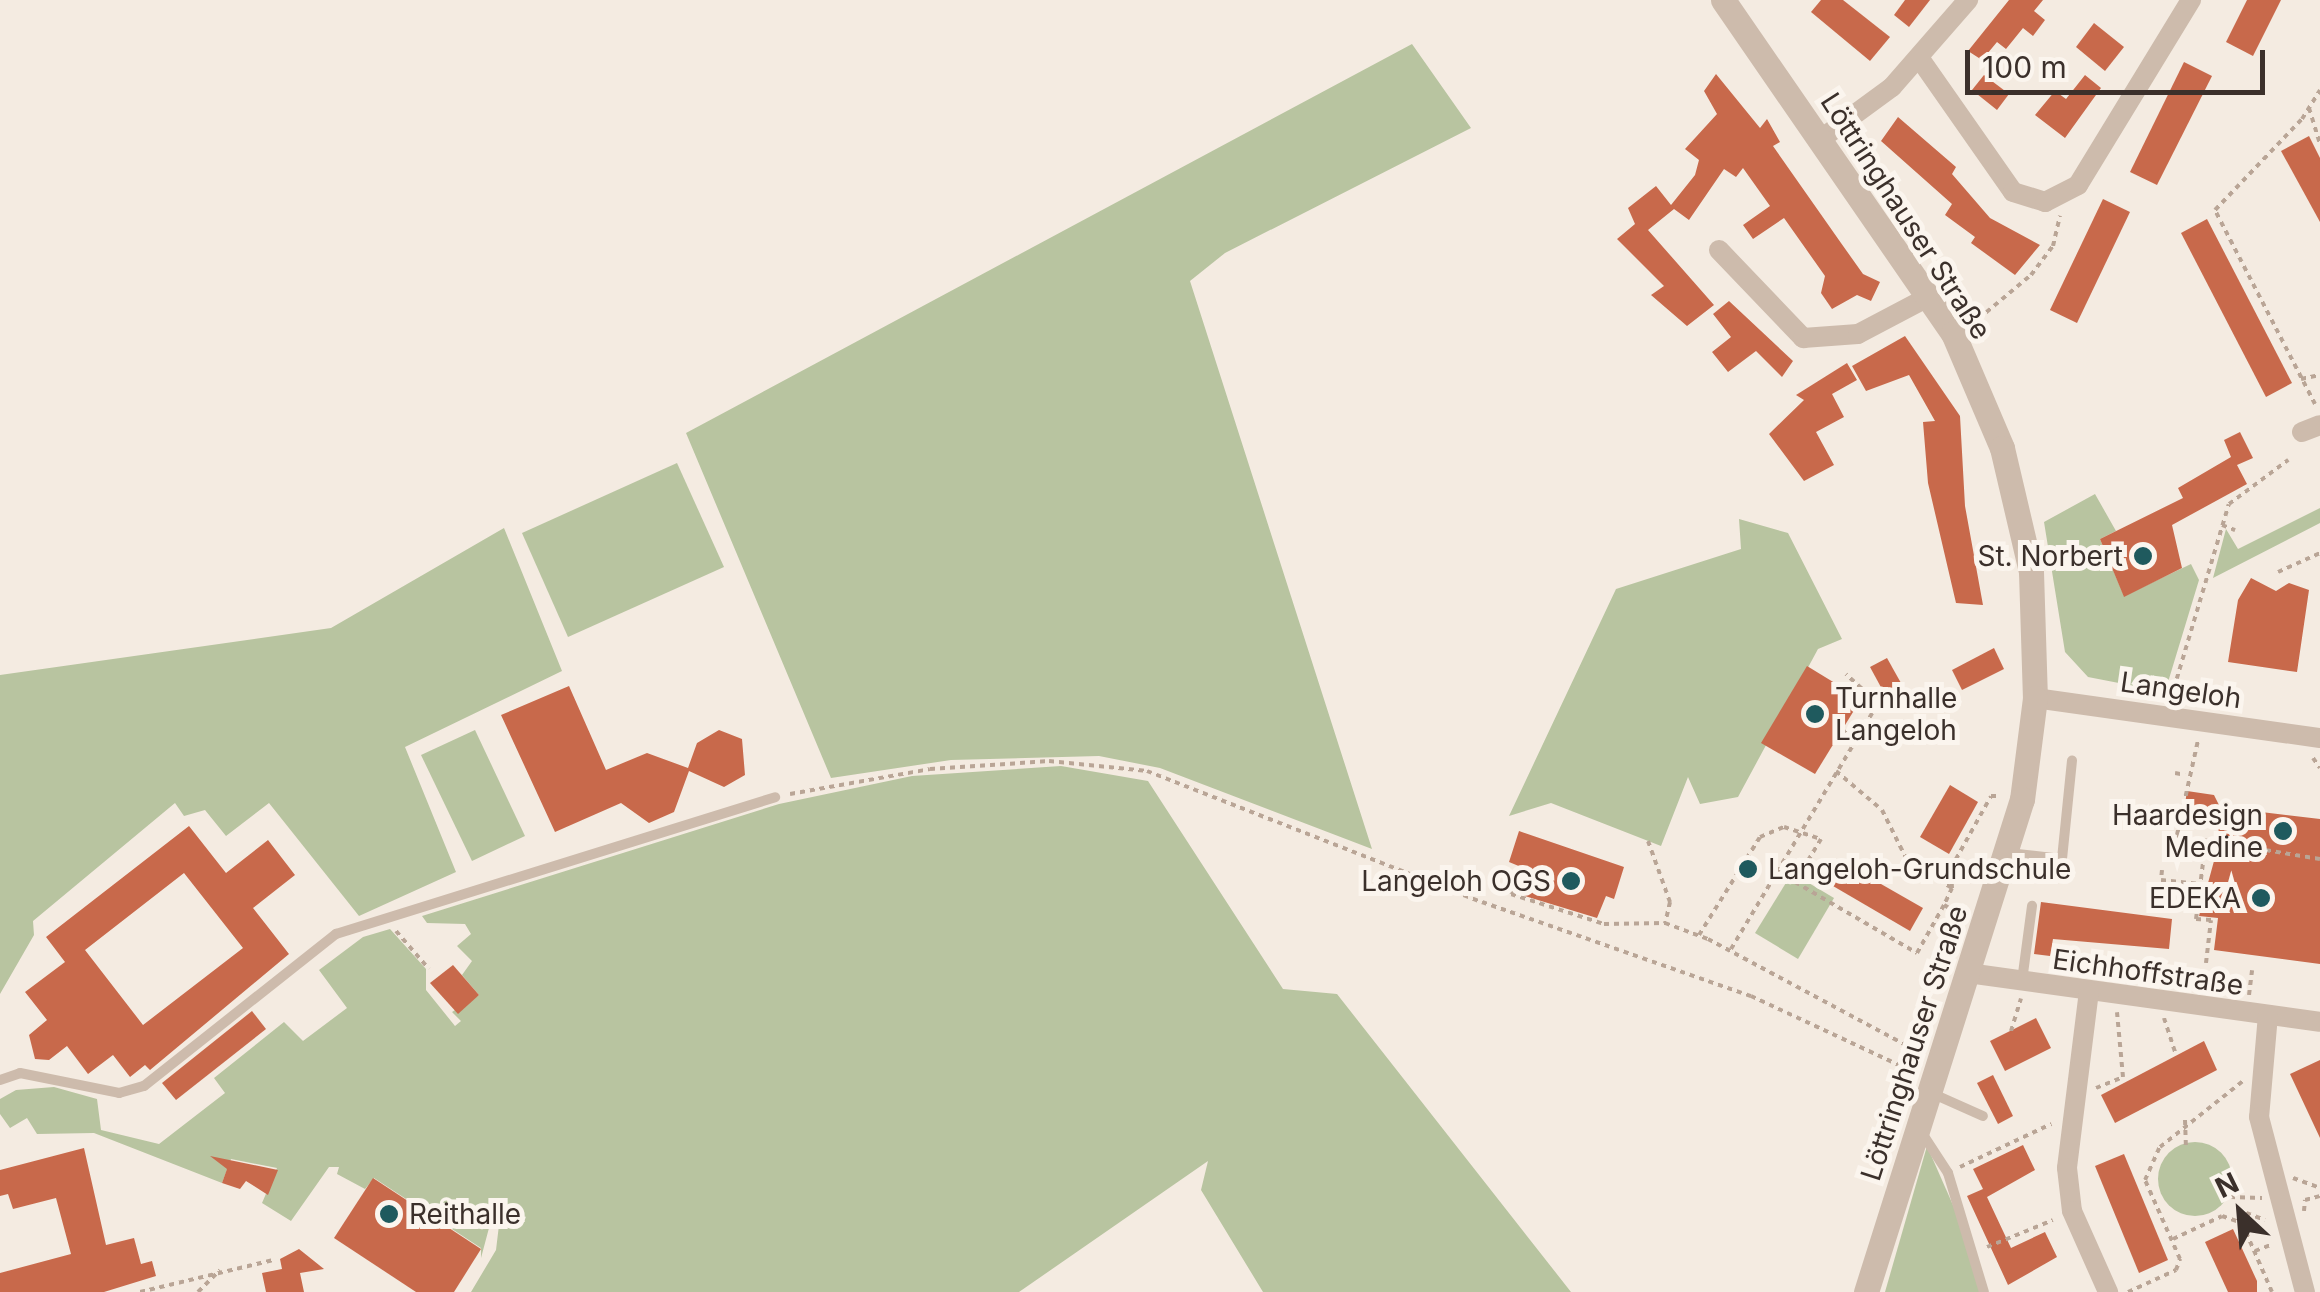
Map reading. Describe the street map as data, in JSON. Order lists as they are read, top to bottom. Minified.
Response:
{"streets":{"street":["Löttringhauser Straße","Langeloh","Eichhoffstraße"]},"crossings":[["Löttringhauser Straße","Langeloh"],["Löttringhauser Straße","Eichhoffstraße"]],"places":["St. Norbert","Turnhalle Langeloh","Haardesign Medine","Langeloh-Grundschule","Langeloh OGS","EDEKA","Reithalle"],"scale_bar":"100 m","north":"top left"}
